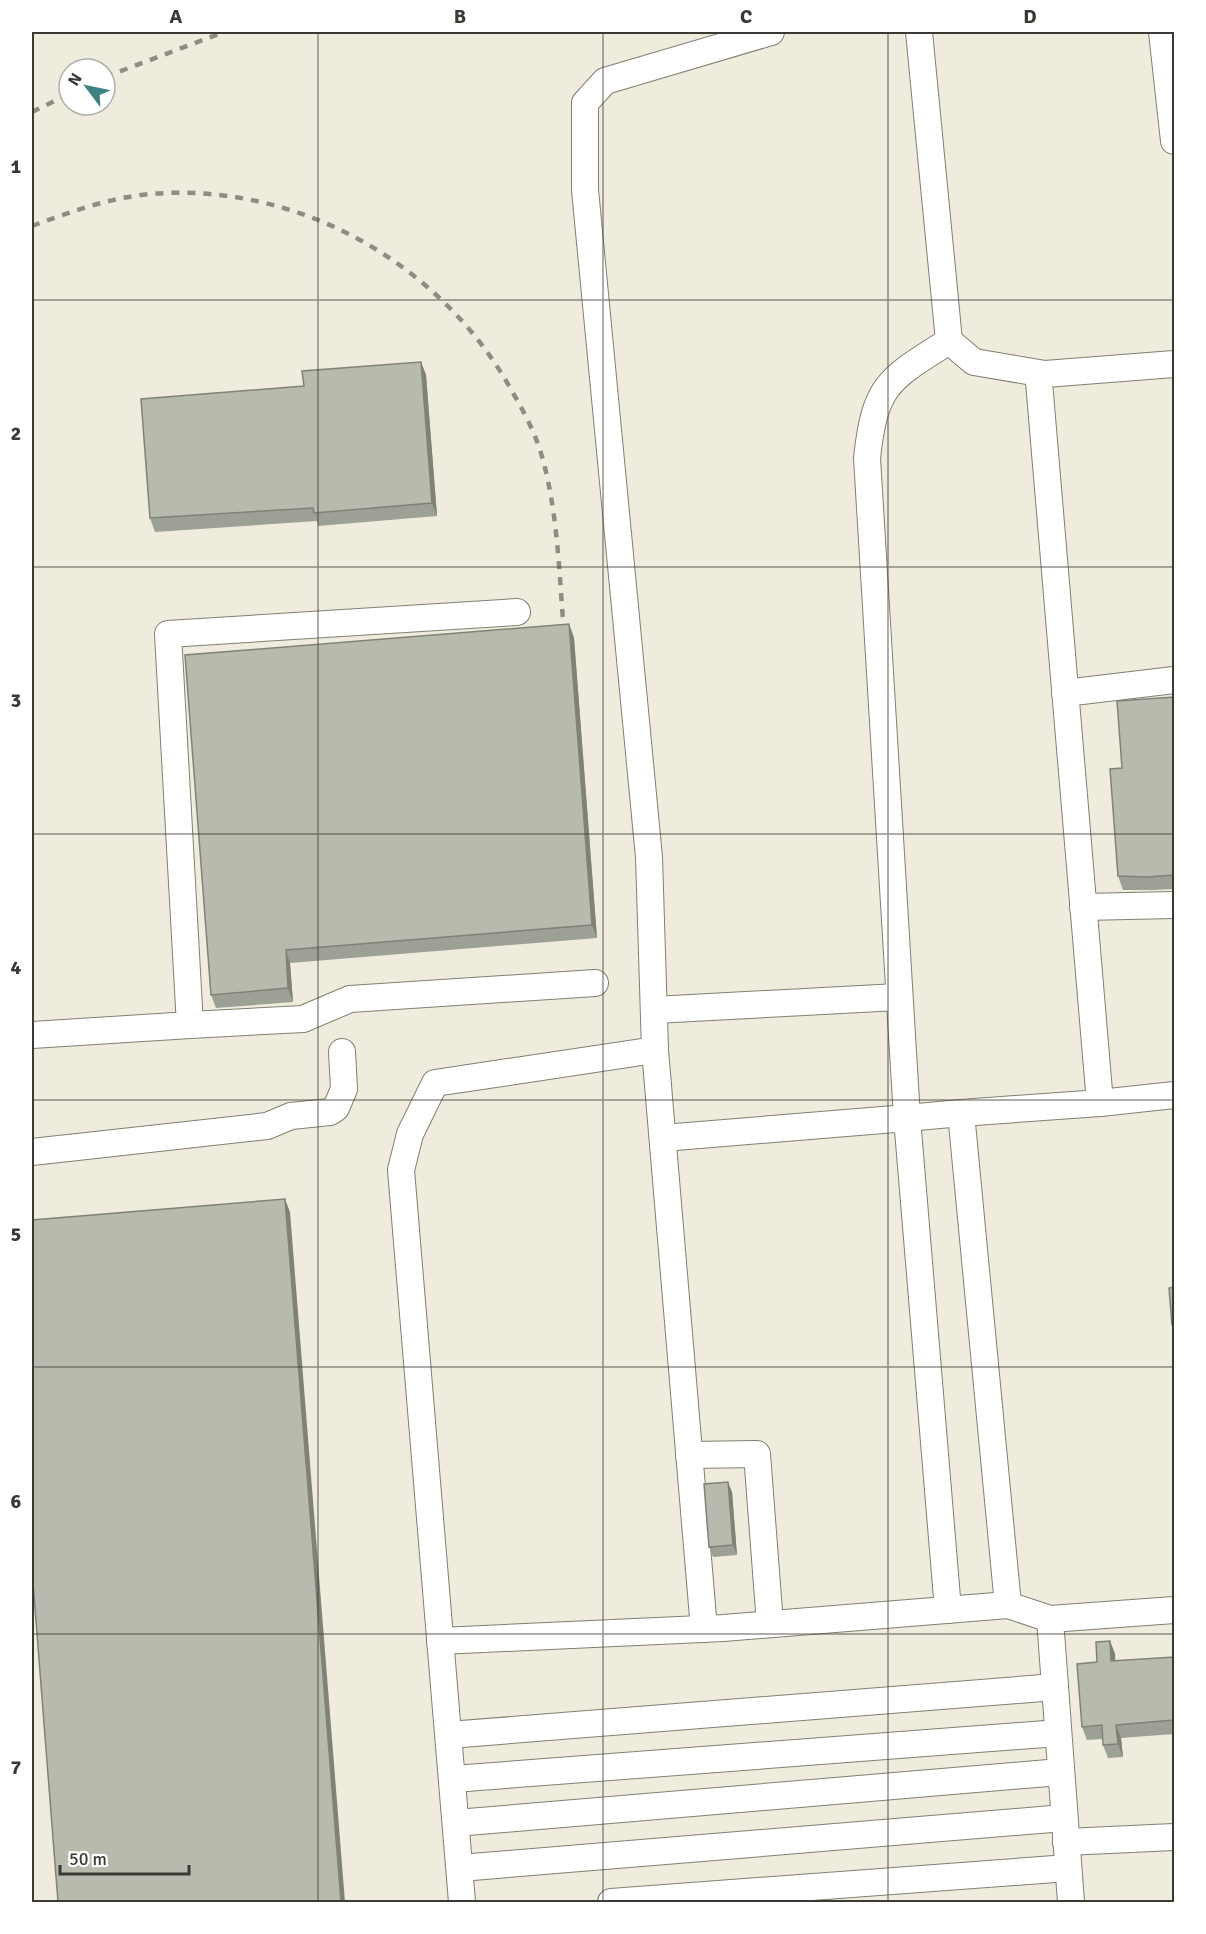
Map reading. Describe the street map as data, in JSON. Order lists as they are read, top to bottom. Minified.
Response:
{"scale_bar":"50 m","north":"top left","grid":{"columns":["A","B","C","D"],"rows":["1","2","3","4","5","6","7"]}}
